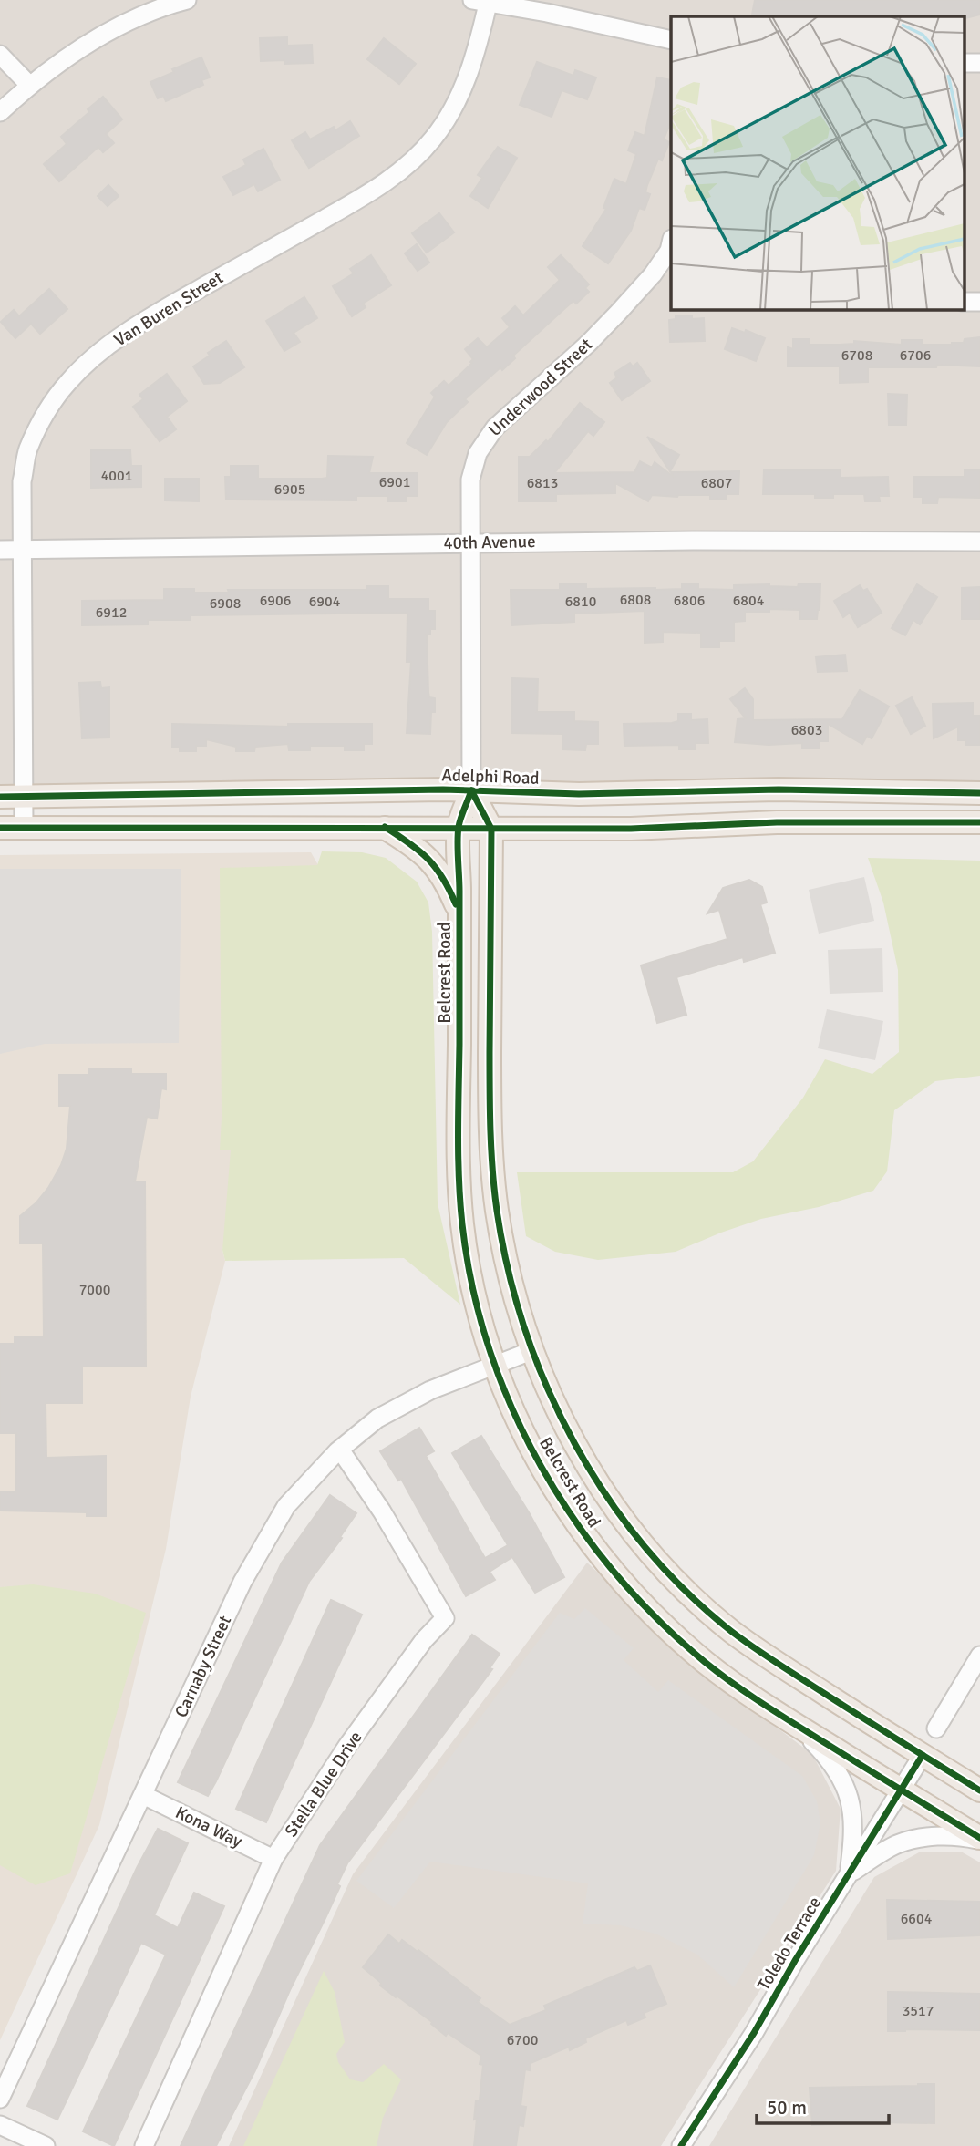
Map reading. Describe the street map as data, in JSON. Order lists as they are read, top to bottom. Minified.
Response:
{"streets":{"main road":["Adelphi Road","Belcrest Road"],"street":["Van Buren Street","Underwood Street","40th Avenue","Carnaby Street","Stella Blue Drive","Kona Way","Toledo Terrace"]},"crossings":[["Van Buren Street","40th Avenue"],["Van Buren Street","Adelphi Road"],["Underwood Street","40th Avenue"],["Underwood Street","Adelphi Road"],["Underwood Street","Belcrest Road"],["Adelphi Road","Belcrest Road"],["Belcrest Road","Carnaby Street"],["Belcrest Road","Toledo Terrace"],["Carnaby Street","Stella Blue Drive"],["Carnaby Street","Kona Way"],["Stella Blue Drive","Kona Way"]],"house_numbers":["6708","6706","4001","6901","6813","6807","6905","6808","6906","6806","6804","6904","6810","6908","6912","6803","7000","6604","3517","6700"],"scale_bar":"50 m"}
